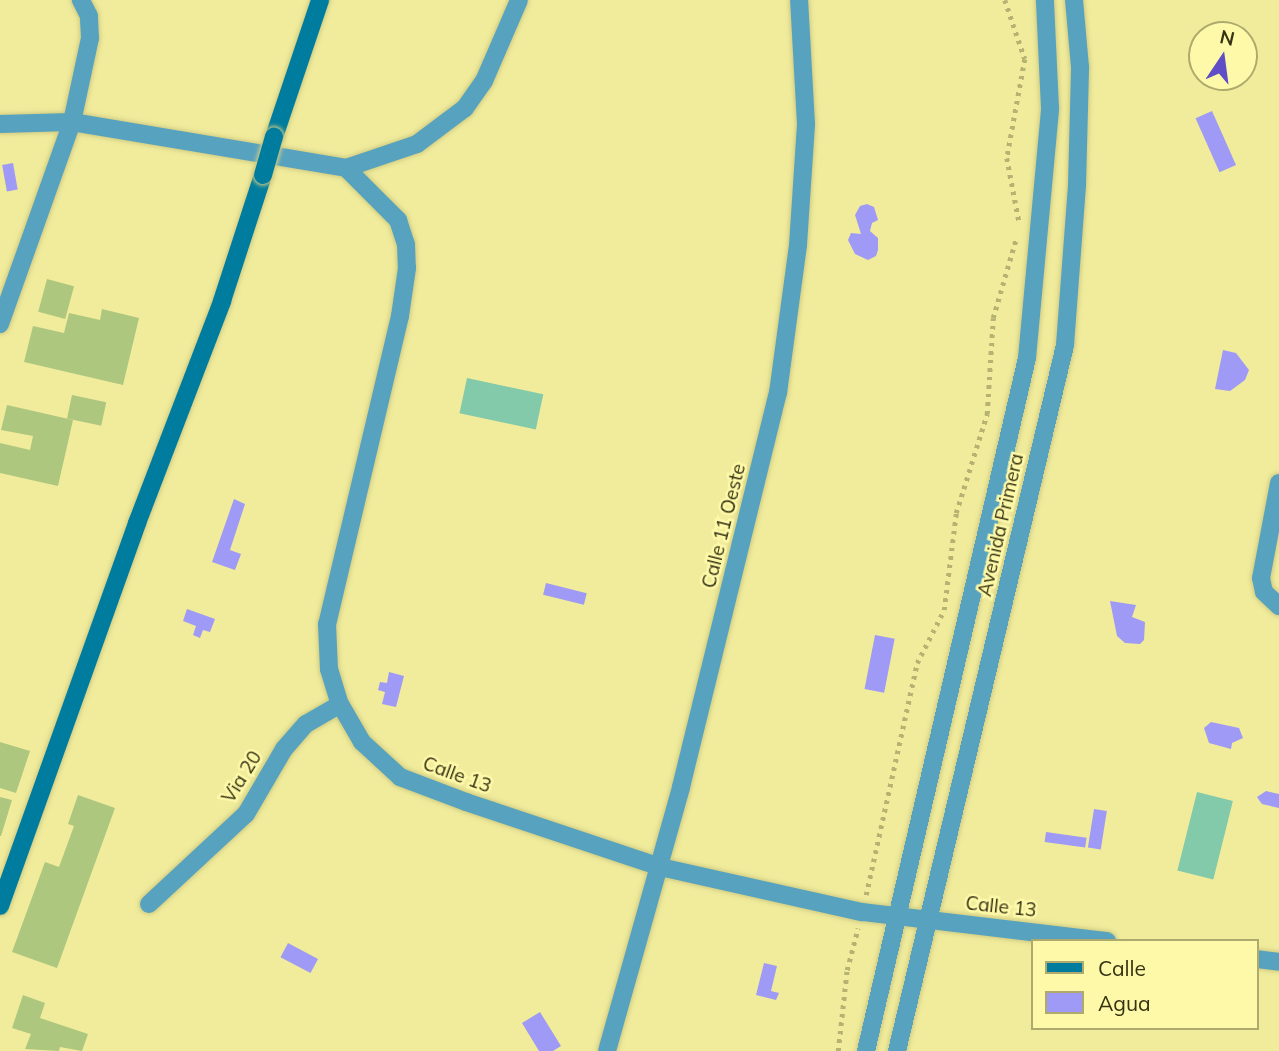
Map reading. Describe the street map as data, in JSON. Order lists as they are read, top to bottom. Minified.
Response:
{"streets":{"street":["Avenida Primera","Calle 11 Oeste","Calle 13","Via 20"]},"crossings":[["Avenida Primera","Calle 13"],["Calle 11 Oeste","Calle 13"],["Calle 13","Via 20"]],"legend":["Calle","Agua"],"north":"top"}
